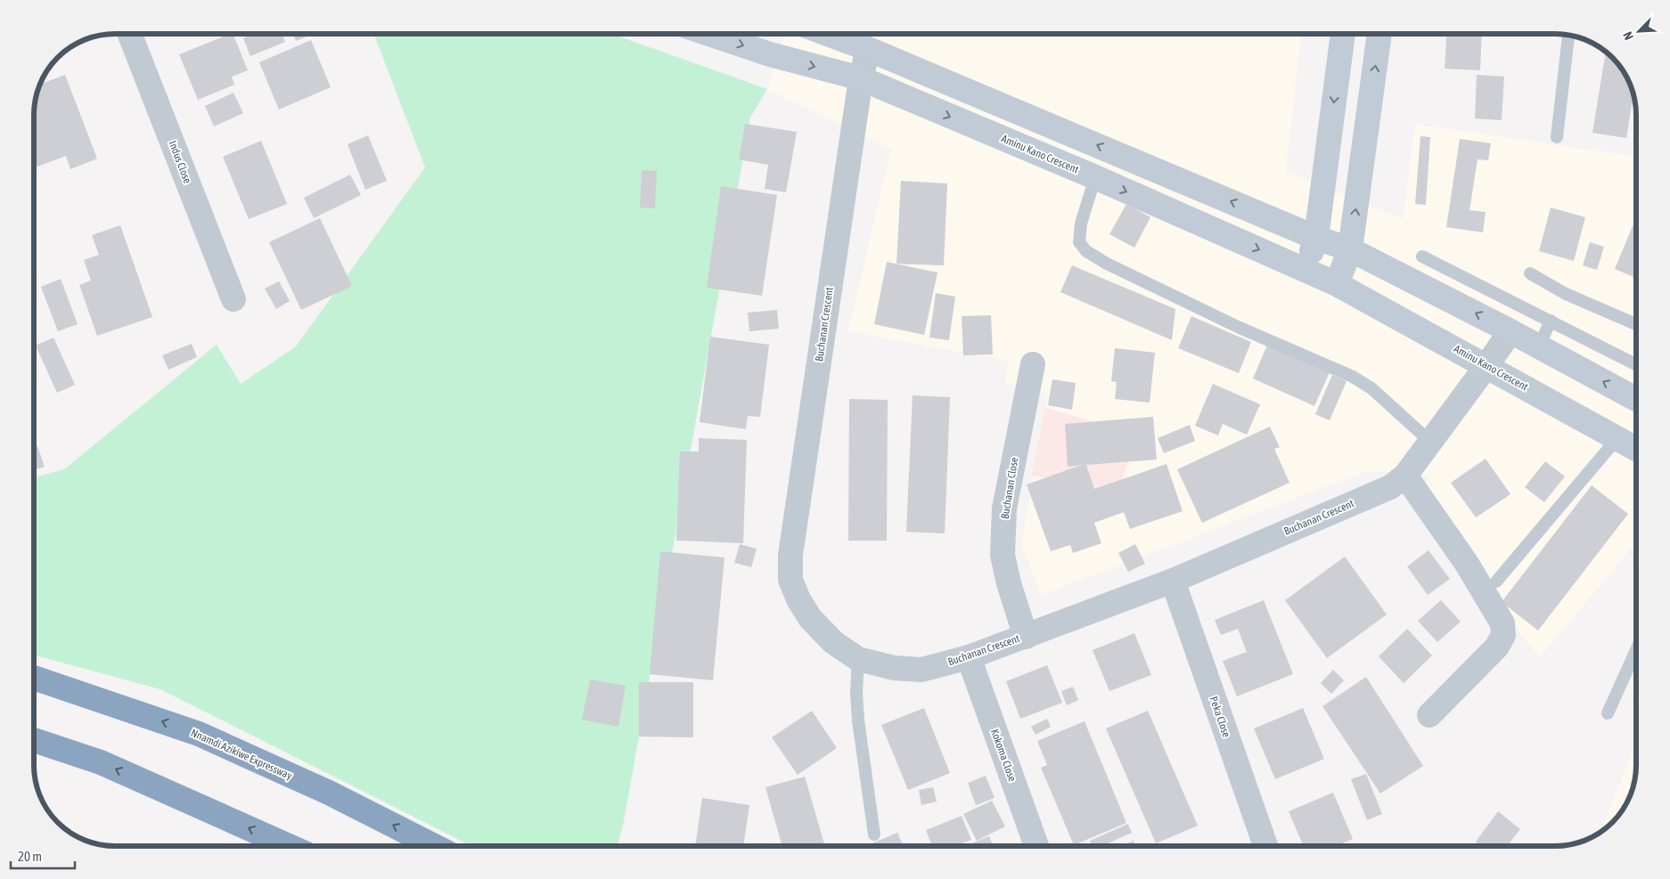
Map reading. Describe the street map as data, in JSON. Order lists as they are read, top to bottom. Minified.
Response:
{"streets":{"highway":["Nnamdi Azikiwe Expressway"],"main road":["Aminu Kano Crescent"],"street":["Indus Close","Buchanan Crescent","Buchanan Close","Peka Close","Kokoma Close"]},"crossings":[["Aminu Kano Crescent","Buchanan Crescent"],["Buchanan Crescent","Buchanan Close"],["Buchanan Crescent","Peka Close"],["Buchanan Crescent","Kokoma Close"]],"scale_bar":"20 m","north":"bottom left"}
